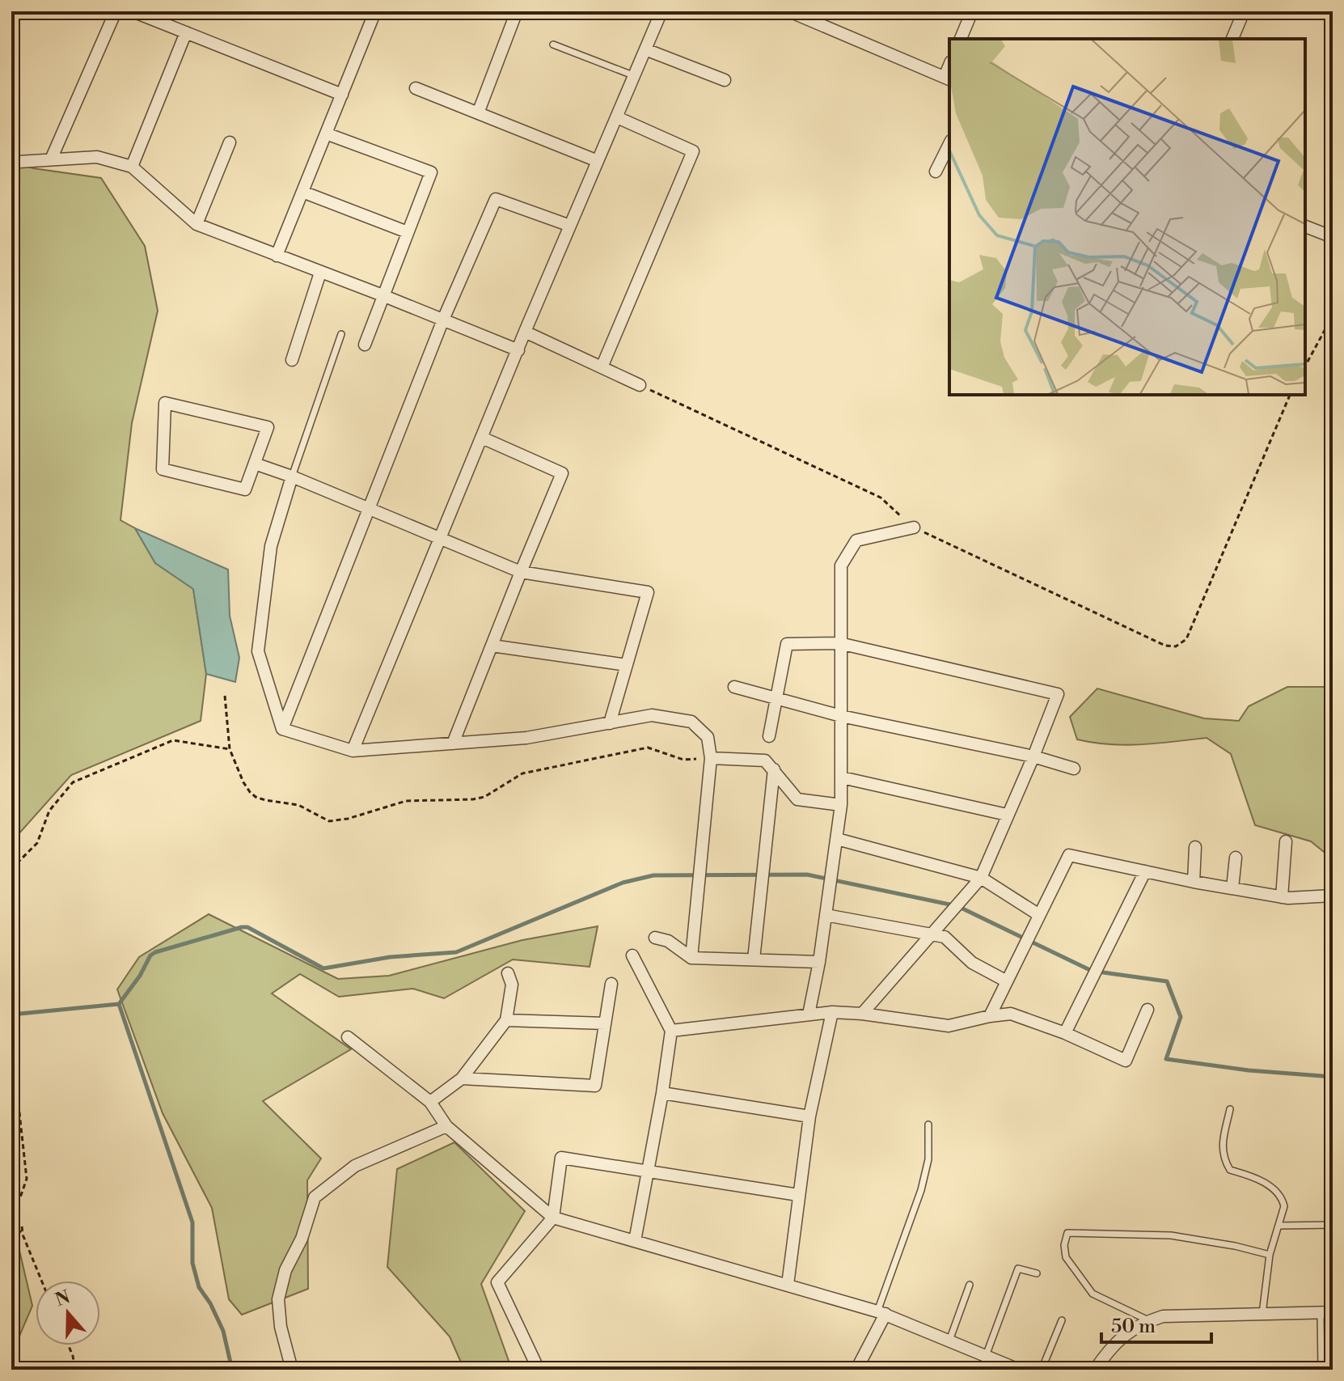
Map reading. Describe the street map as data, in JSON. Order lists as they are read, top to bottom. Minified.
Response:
{"scale_bar":"50 m","north":"top"}
